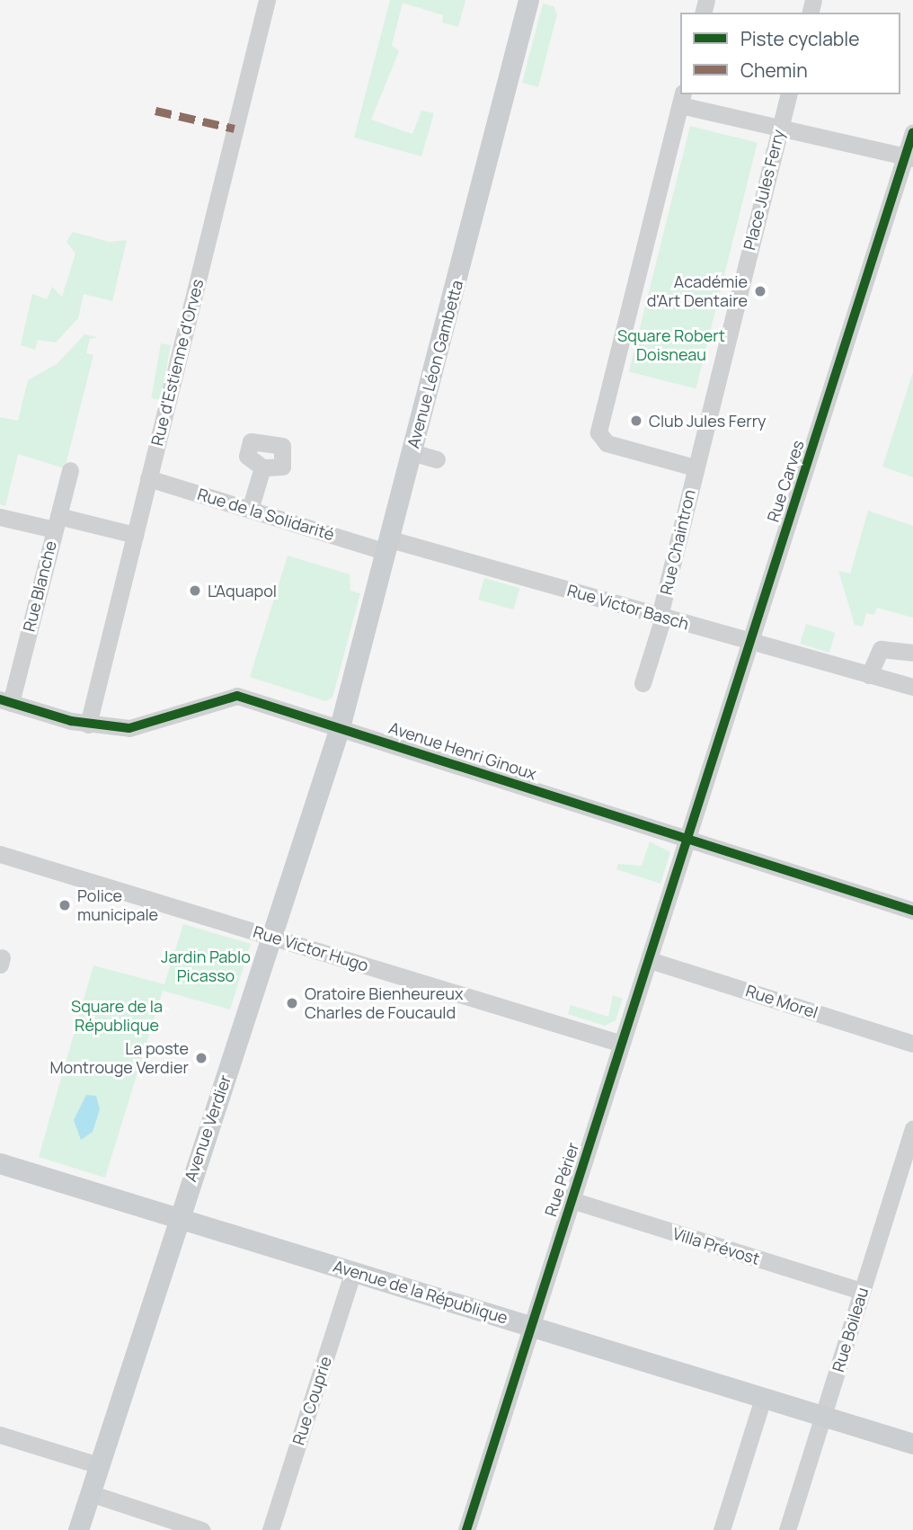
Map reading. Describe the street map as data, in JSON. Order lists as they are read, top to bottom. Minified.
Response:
{"streets":{"main road":["Avenue Léon Gambetta","Avenue Verdier","Avenue de la République"],"street":["Place Jules Ferry","Rue d'Estienne d'Orves","Rue Carves","Rue de la Solidarité","Rue Chaintron","Rue Blanche","Rue Victor Basch","Avenue Henri Ginoux","Rue Victor Hugo","Rue Morel","Rue Périer","Villa Prévost","Rue Boileau","Rue Couprie"]},"crossings":[["Place Jules Ferry","Rue Chaintron"],["Rue d'Estienne d'Orves","Rue de la Solidarité"],["Rue d'Estienne d'Orves","Avenue Henri Ginoux"],["Avenue Léon Gambetta","Rue de la Solidarité"],["Avenue Léon Gambetta","Rue Victor Basch"],["Avenue Léon Gambetta","Avenue Henri Ginoux"],["Avenue Léon Gambetta","Avenue Verdier"],["Rue Carves","Rue Victor Basch"],["Rue Carves","Avenue Henri Ginoux"],["Rue Carves","Rue Périer"],["Rue de la Solidarité","Rue Victor Basch"],["Rue Chaintron","Rue Victor Basch"],["Rue Blanche","Avenue Henri Ginoux"],["Avenue Henri Ginoux","Avenue Verdier"],["Avenue Henri Ginoux","Rue Périer"],["Rue Victor Hugo","Avenue Verdier"],["Rue Victor Hugo","Rue Périer"],["Rue Morel","Rue Périer"],["Avenue Verdier","Avenue de la République"],["Rue Périer","Villa Prévost"],["Rue Périer","Avenue de la République"],["Villa Prévost","Rue Boileau"],["Avenue de la République","Rue Boileau"],["Avenue de la République","Rue Couprie"]],"parks":["Square Robert Doisneau","Jardin Pablo Picasso","Square de la République"],"places":["Académie d'Art Dentaire","Club Jules Ferry","L'Aquapol","Police municipale","Oratoire Bienheureux Charles de Foucauld","La poste Montrouge Verdier"],"legend":["Piste cyclable","Chemin"]}
